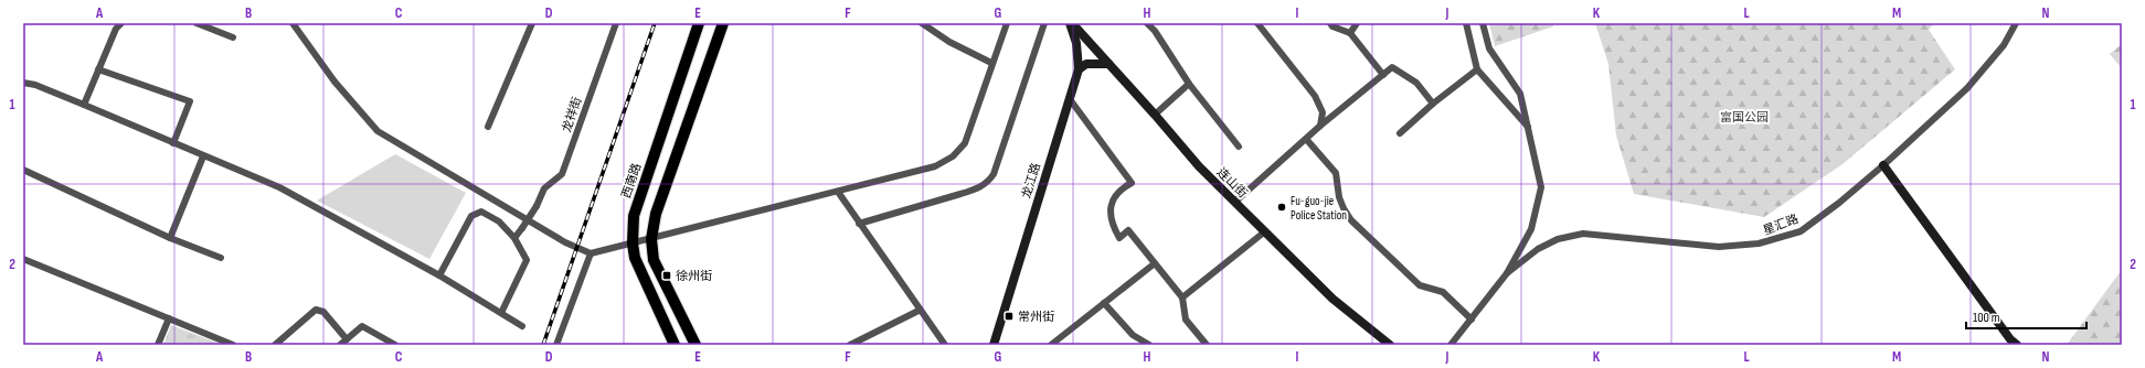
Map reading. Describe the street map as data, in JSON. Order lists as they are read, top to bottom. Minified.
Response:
{"streets":{"main road":["西南路"],"street":["龙祥街","龙江路","连山街","星汇路"]},"crossings":[["龙江路","连山街"]],"parks":["富国公园"],"places":{"other":["Fu-guo-jie Police Station"],"transit":["徐州街","常州街"]},"scale_bar":"100 m","grid":{"columns":["A","B","C","D","E","F","G","H","I","J","K","L","M","N"],"rows":["1","2"]}}
